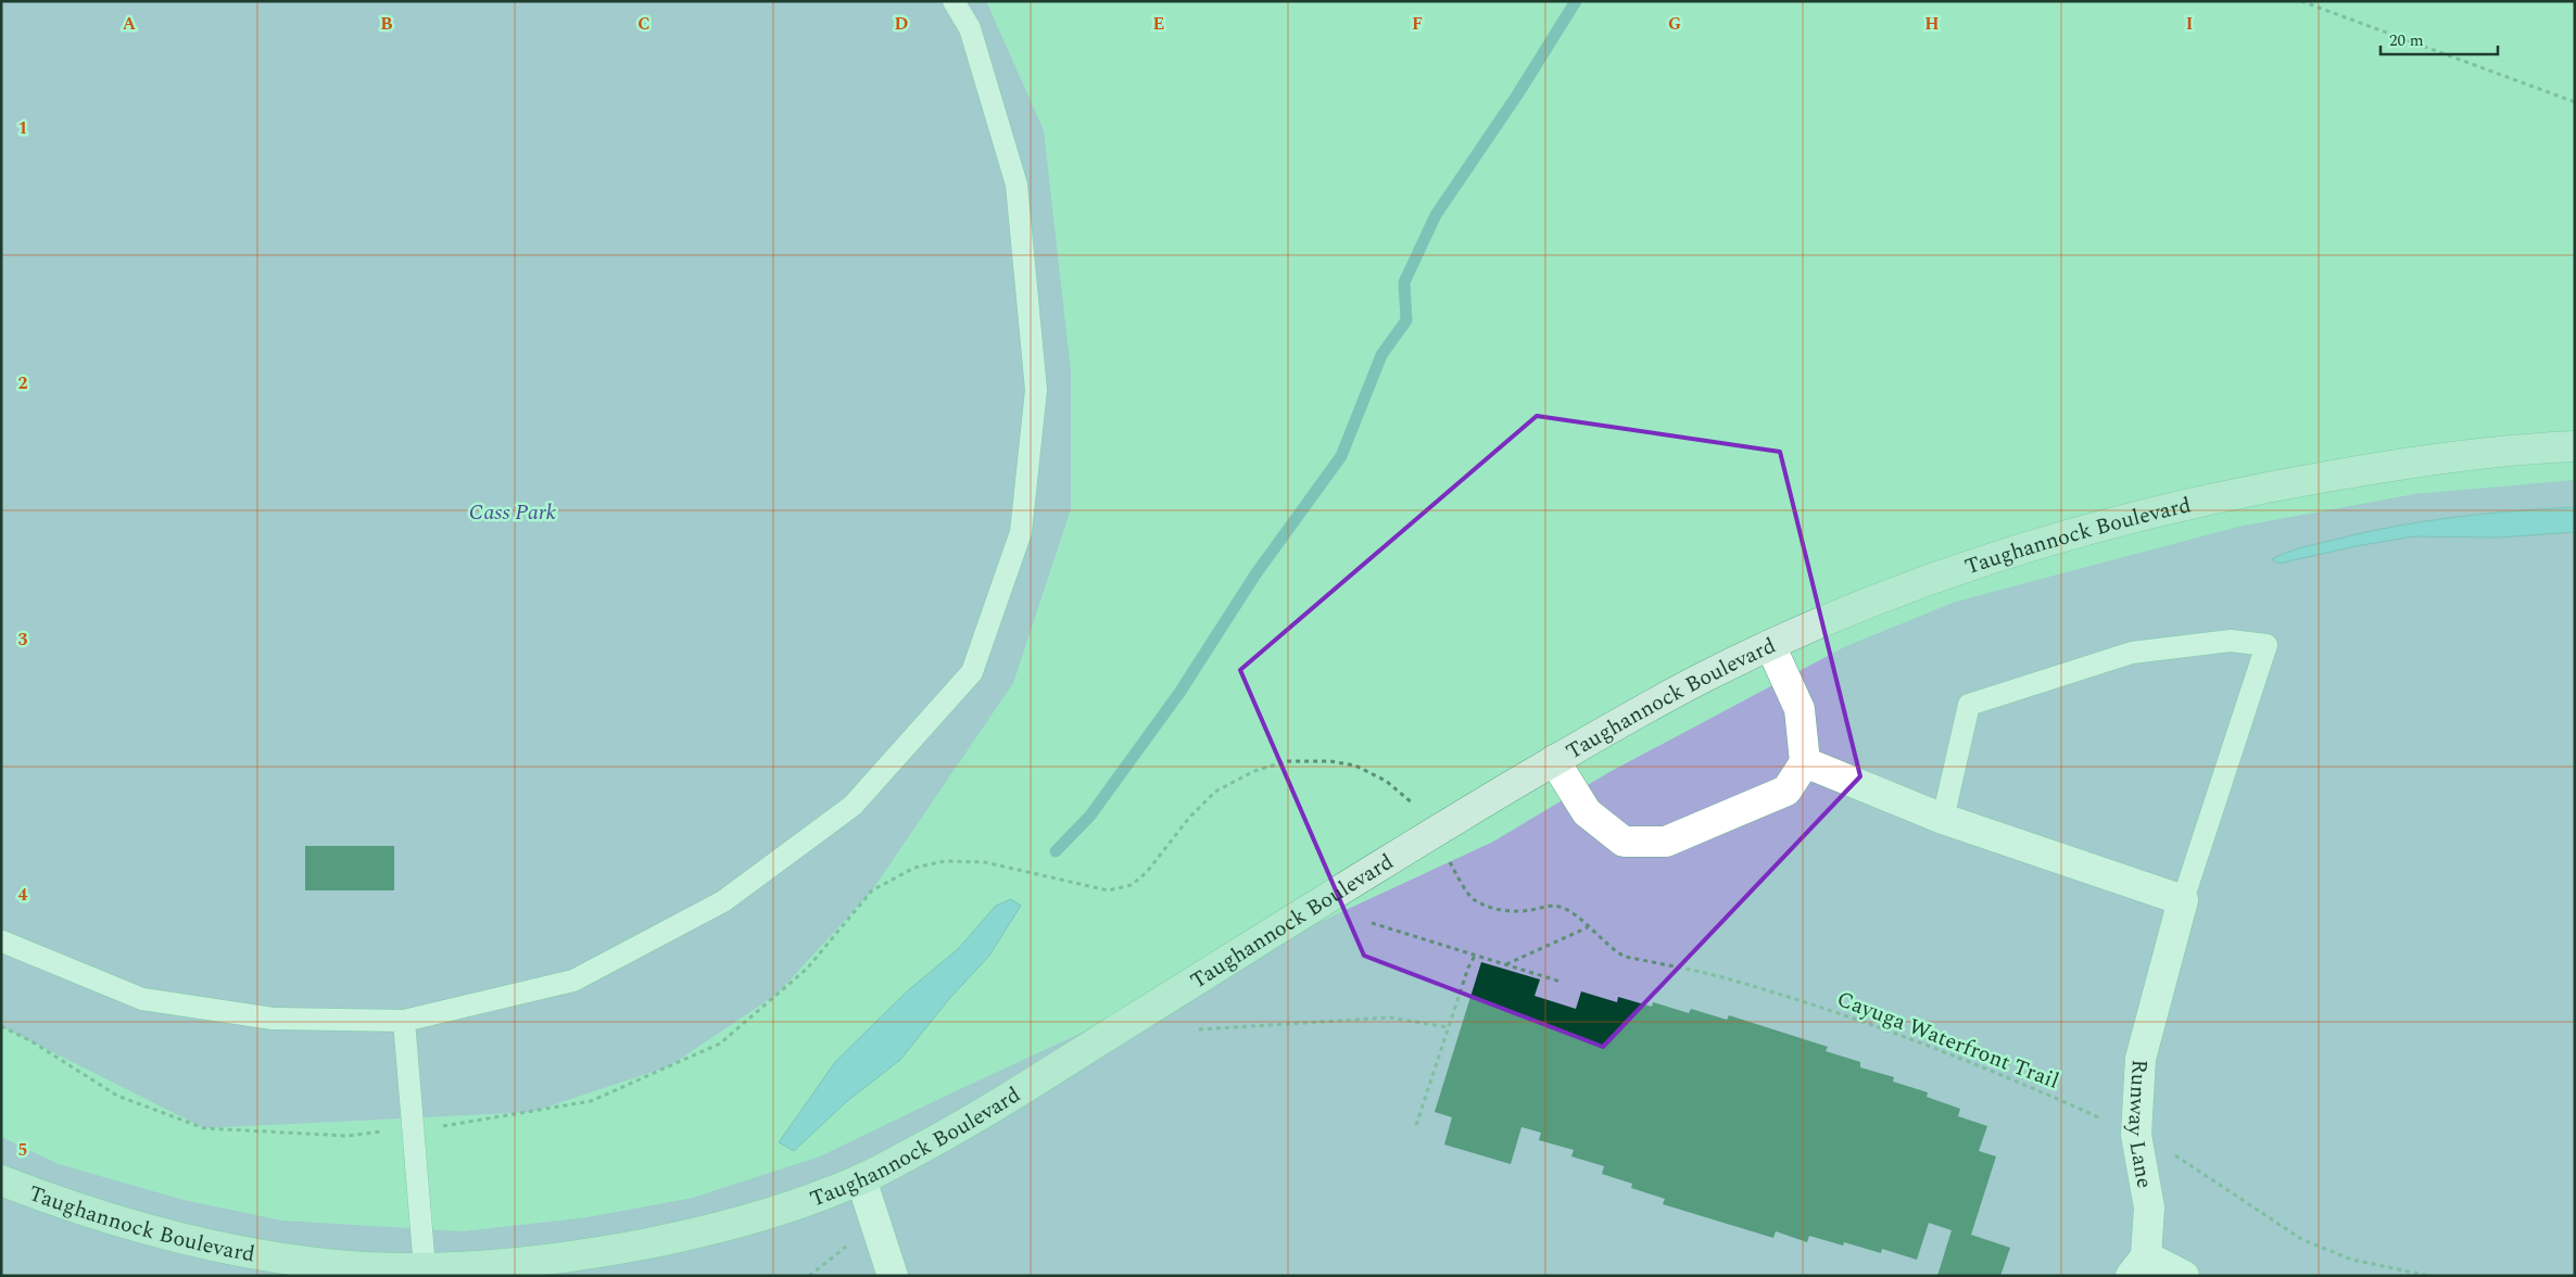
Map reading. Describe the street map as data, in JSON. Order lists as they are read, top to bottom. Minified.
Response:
{"streets":{"main road":["Taughannock Boulevard"],"street":["Runway Lane"],"path":["Cayuga Waterfront Trail"]},"crossings":[["Cayuga Waterfront Trail","Runway Lane"]],"parks":["Cass Park"],"scale_bar":"20 m","grid":{"columns":["A","B","C","D","E","F","G","H","I"],"rows":["1","2","3","4","5"]}}
